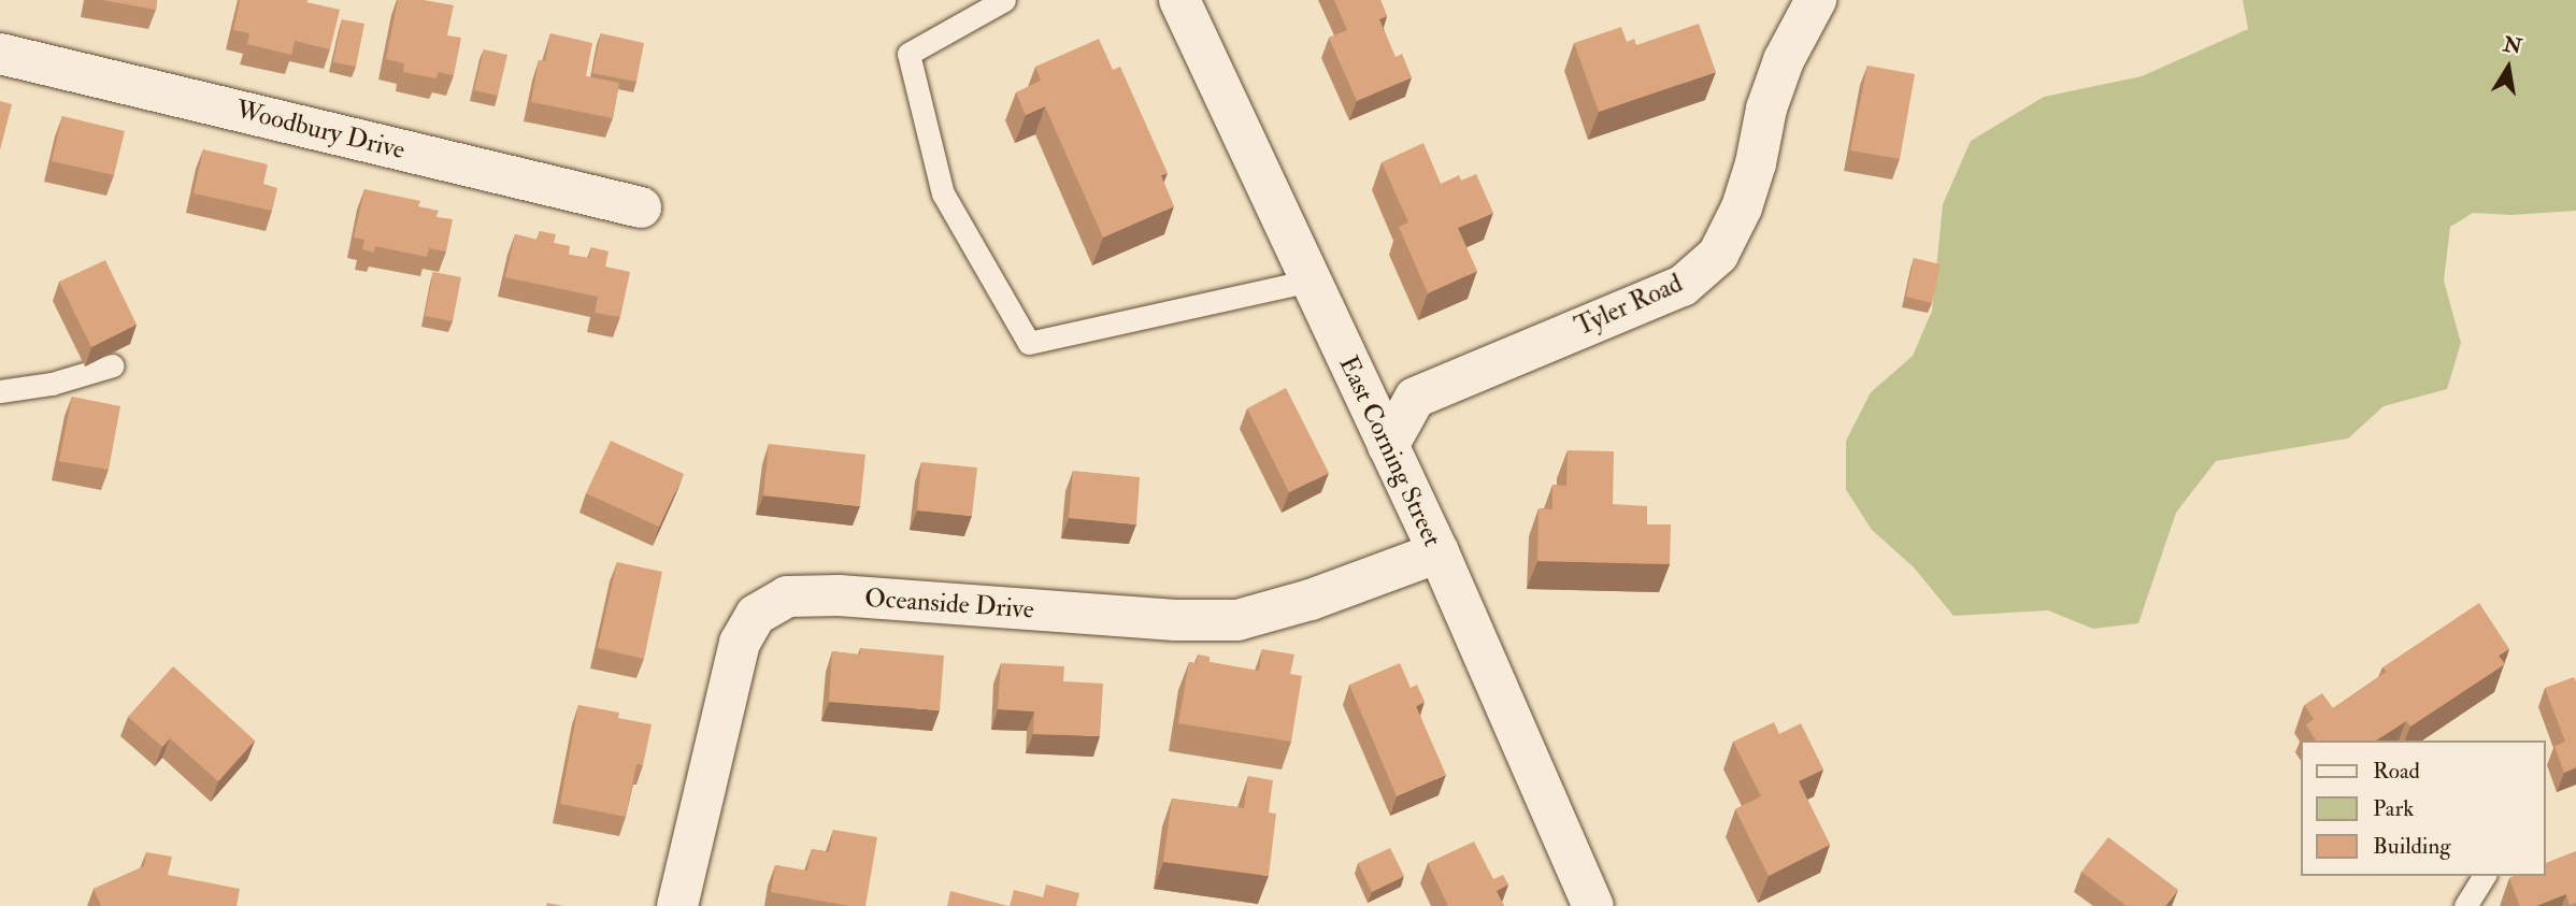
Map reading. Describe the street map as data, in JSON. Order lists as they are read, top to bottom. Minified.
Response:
{"streets":{"street":["Woodbury Drive","Tyler Road","East Corning Street","Oceanside Drive"]},"crossings":[["Tyler Road","East Corning Street"],["East Corning Street","Oceanside Drive"]],"legend":["Road","Park","Building"],"north":"top"}
